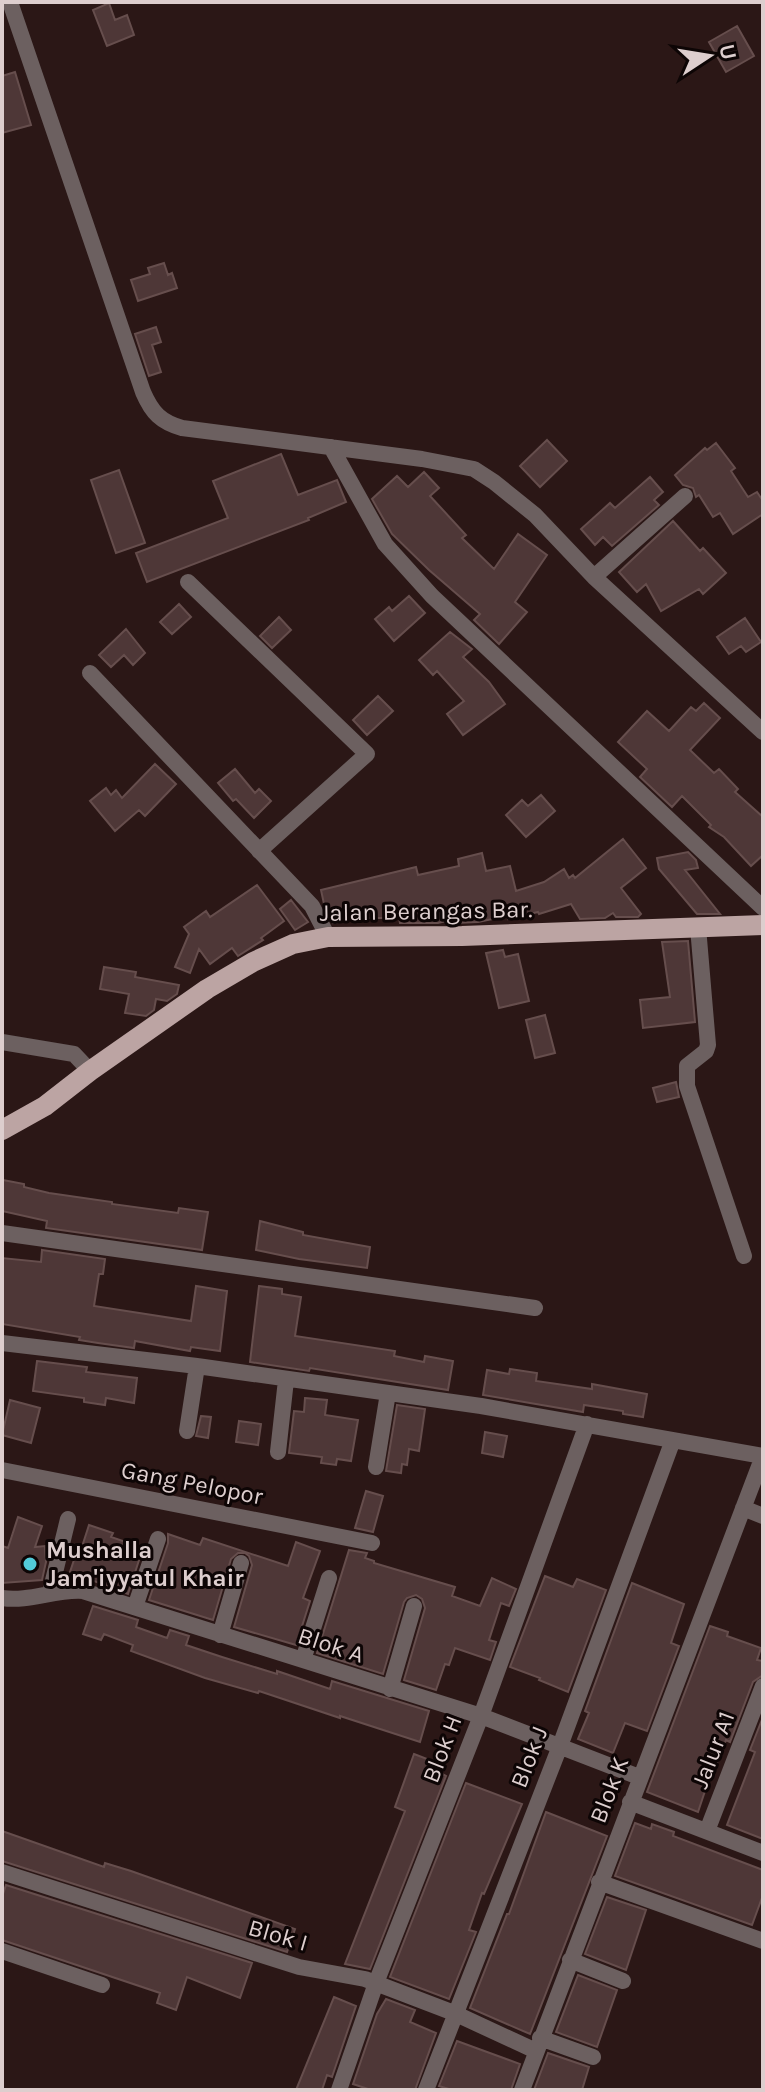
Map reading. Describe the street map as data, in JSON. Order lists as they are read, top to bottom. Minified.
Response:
{"streets":{"main road":["Jalan Berangas Bar."],"street":["Gang Pelopor","Blok A","Blok H","Jalur A1","Blok J","Blok K","Blok I"]},"crossings":[["Blok A","Blok H"],["Blok A","Blok J"],["Blok A","Blok K"],["Blok H","Blok I"],["Blok J","Blok I"],["Blok K","Blok I"]],"places":["Mushalla Jam'iyyatul Khair"],"north":"right"}
